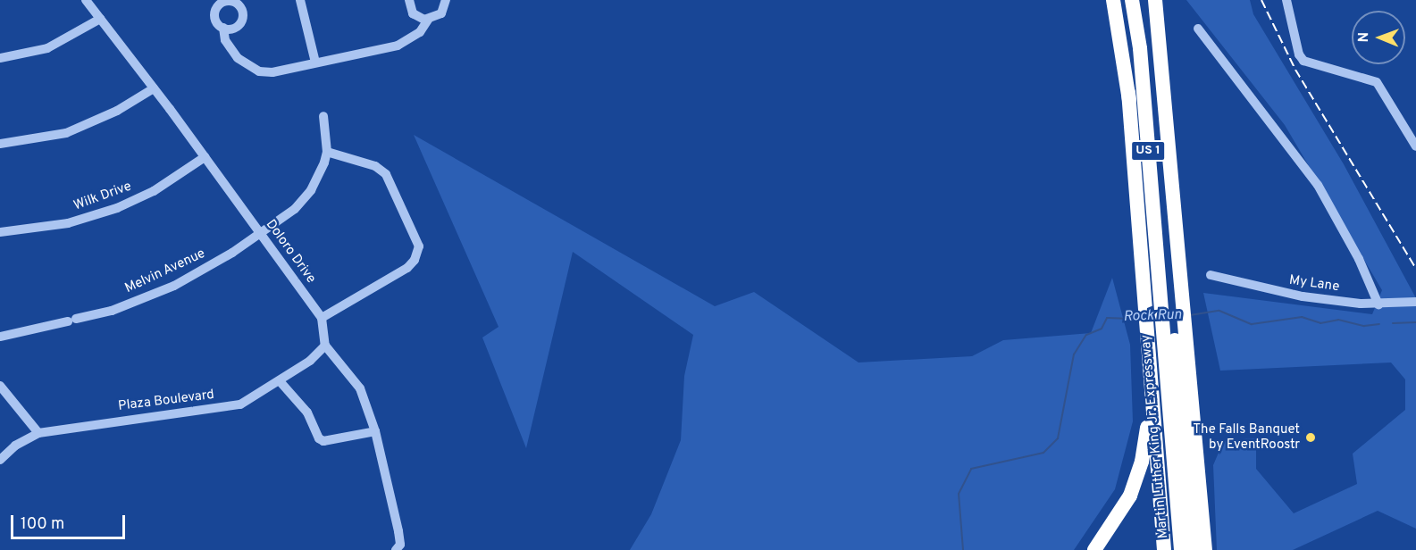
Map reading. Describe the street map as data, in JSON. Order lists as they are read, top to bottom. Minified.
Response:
{"streets":{"highway":["US 1","Martin Luther King Jr. Expressway"],"street":["Wilk Drive","Doloro Drive","Melvin Avenue","My Lane","Plaza Boulevard"]},"crossings":[["Wilk Drive","Doloro Drive"],["Doloro Drive","Melvin Avenue"],["Doloro Drive","Plaza Boulevard"]],"water":["Rock Run"],"places":["The Falls Banquet by EventRoostr"],"scale_bar":"100 m","north":"left"}
